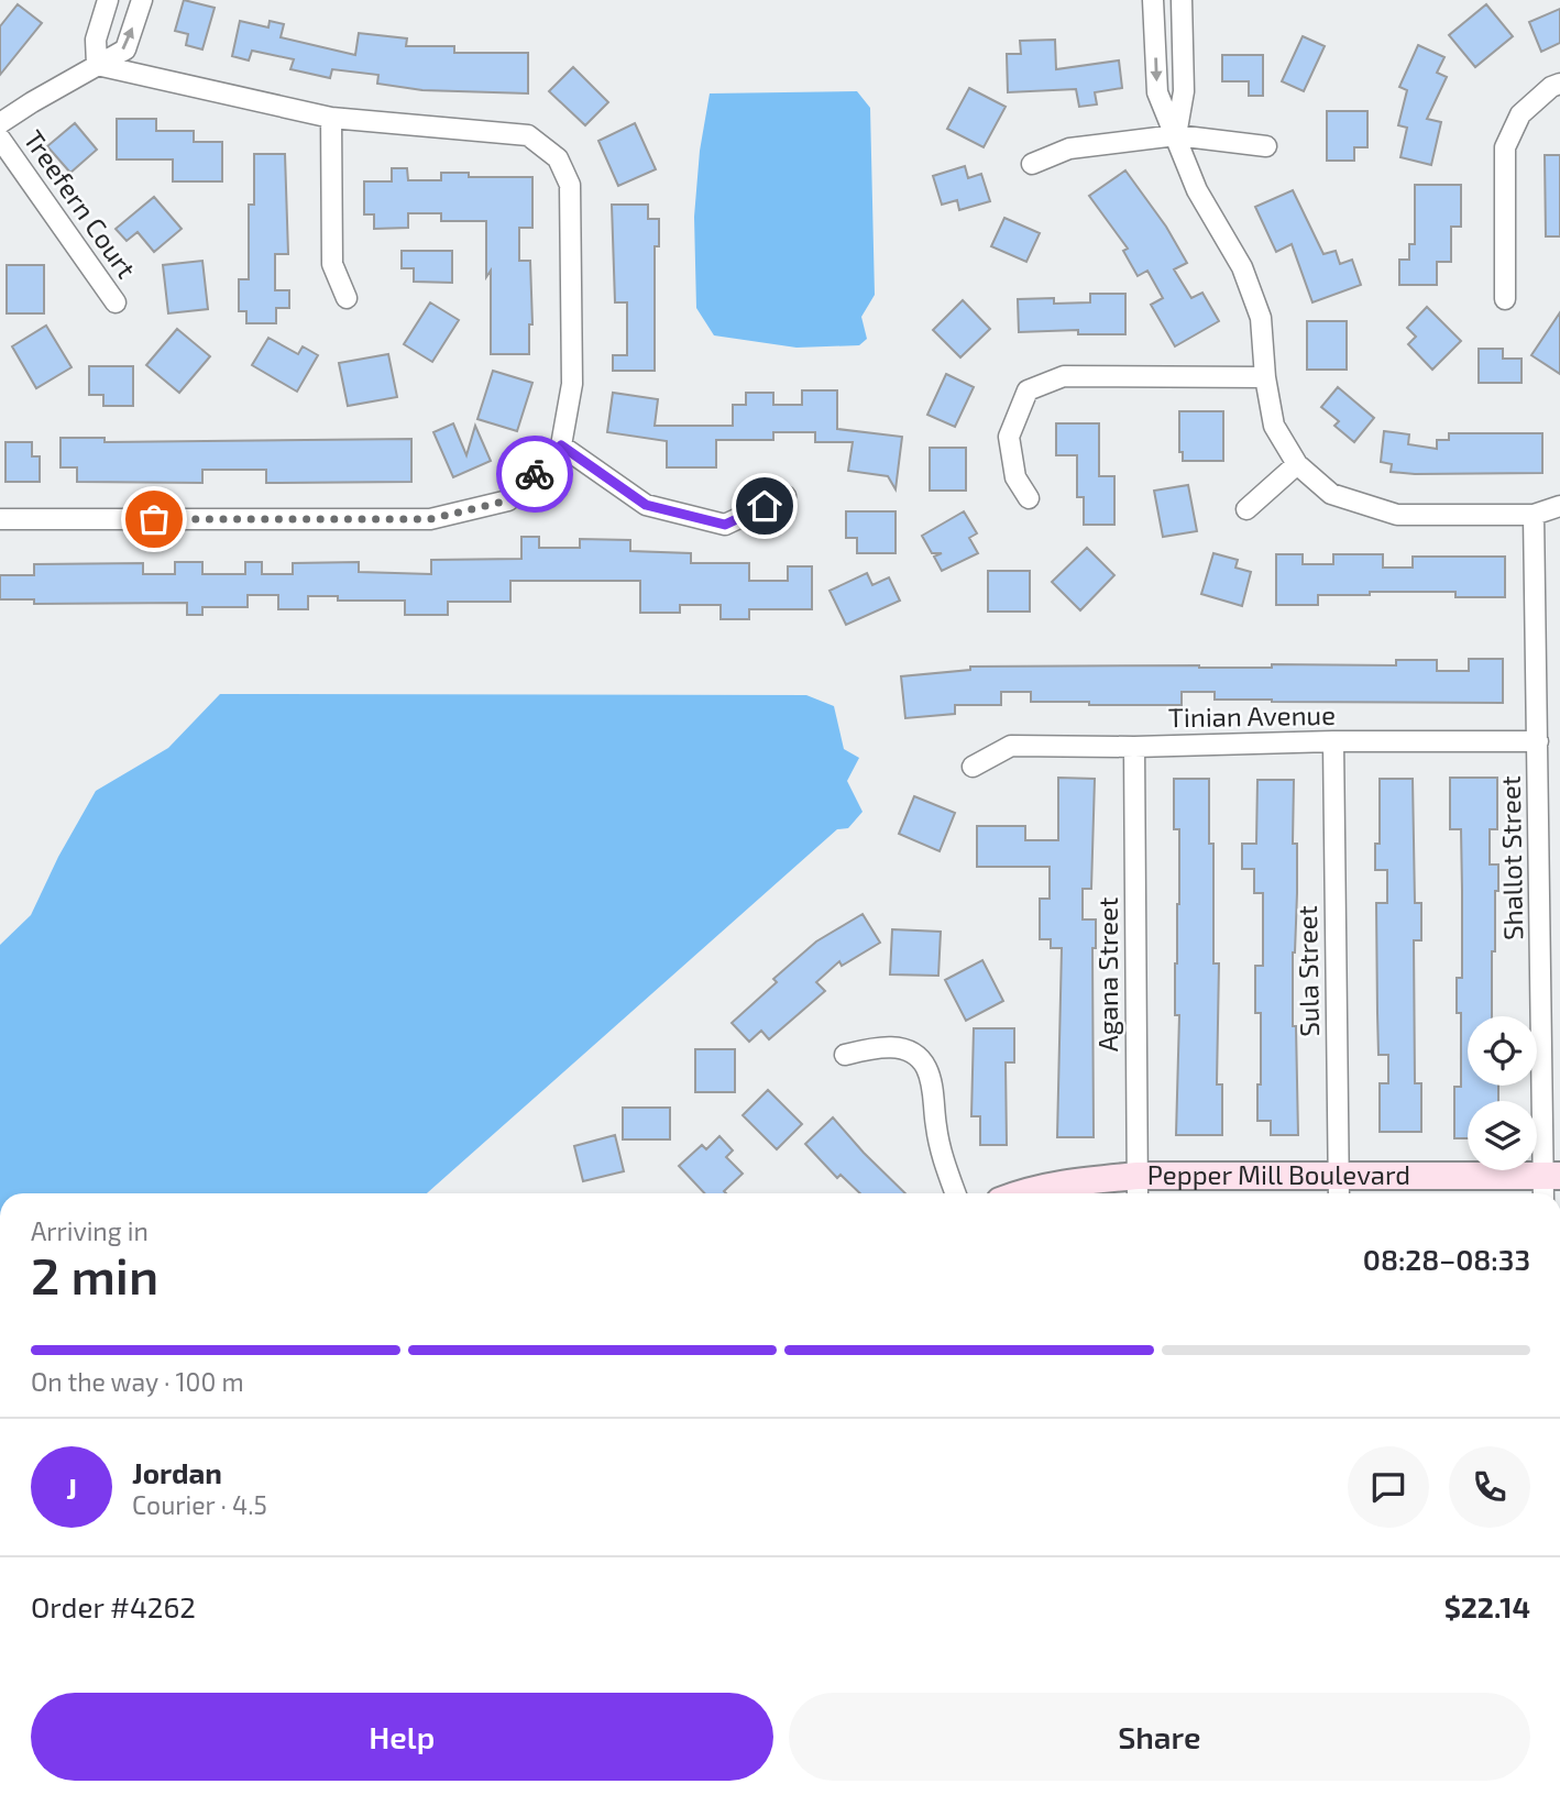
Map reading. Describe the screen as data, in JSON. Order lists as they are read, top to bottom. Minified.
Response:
{"streets":{"street":["Treefern Court","Tinian Avenue","Shallot Street","Sula Street","Agana Street","Pepper Mill Boulevard"]},"crossings":[["Tinian Avenue","Shallot Street"],["Tinian Avenue","Sula Street"],["Tinian Avenue","Agana Street"],["Shallot Street","Pepper Mill Boulevard"],["Sula Street","Pepper Mill Boulevard"],["Agana Street","Pepper Mill Boulevard"]],"page":{"heading":["2 min","Arriving in","08:28–08:33"],"panel":["Jordan","Courier · 4.5","Order #4262","$22.14"],"bar":"On the way · 100 m","round":"J","buttons":["Help","Share"]}}
